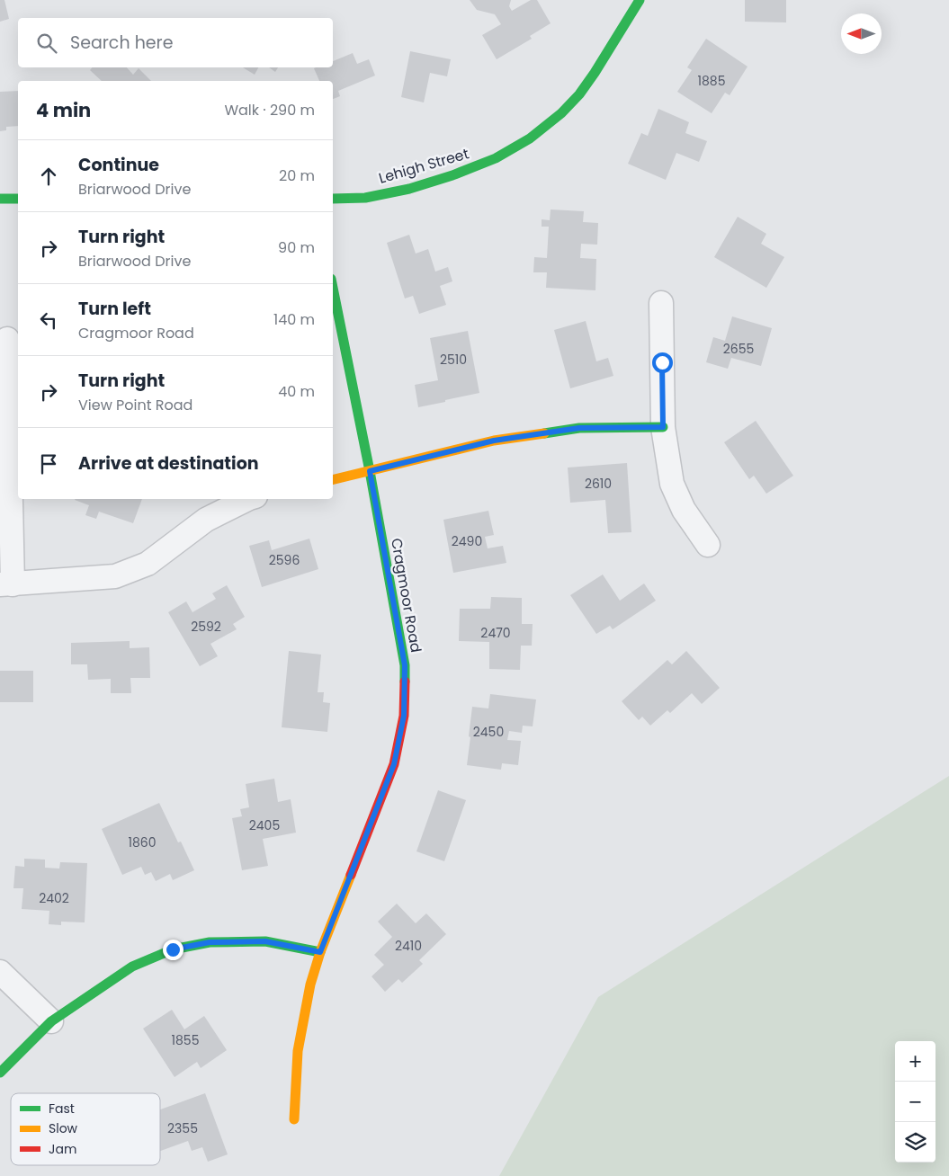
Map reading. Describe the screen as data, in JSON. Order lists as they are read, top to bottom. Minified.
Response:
{"streets":{"street":["Lehigh Street","Cragmoor Road"]},"house_numbers":["1885","2655","2510","2610","2490","2596","2592","2470","2450","2405","1860","2402","2410","1855","2355"],"legend":["Fast","Slow","Jam"],"north":"left","page":{"search":"Search here","heading":["4 min","Walk · 290 m"],"list":[["Continue","Briarwood Drive","20 m"],["Turn right","Briarwood Drive","90 m"],["Turn left","Cragmoor Road","140 m"],["Turn right","View Point Road","40 m"],"Arrive at destination"],"map_buttons":["+","−"]}}
